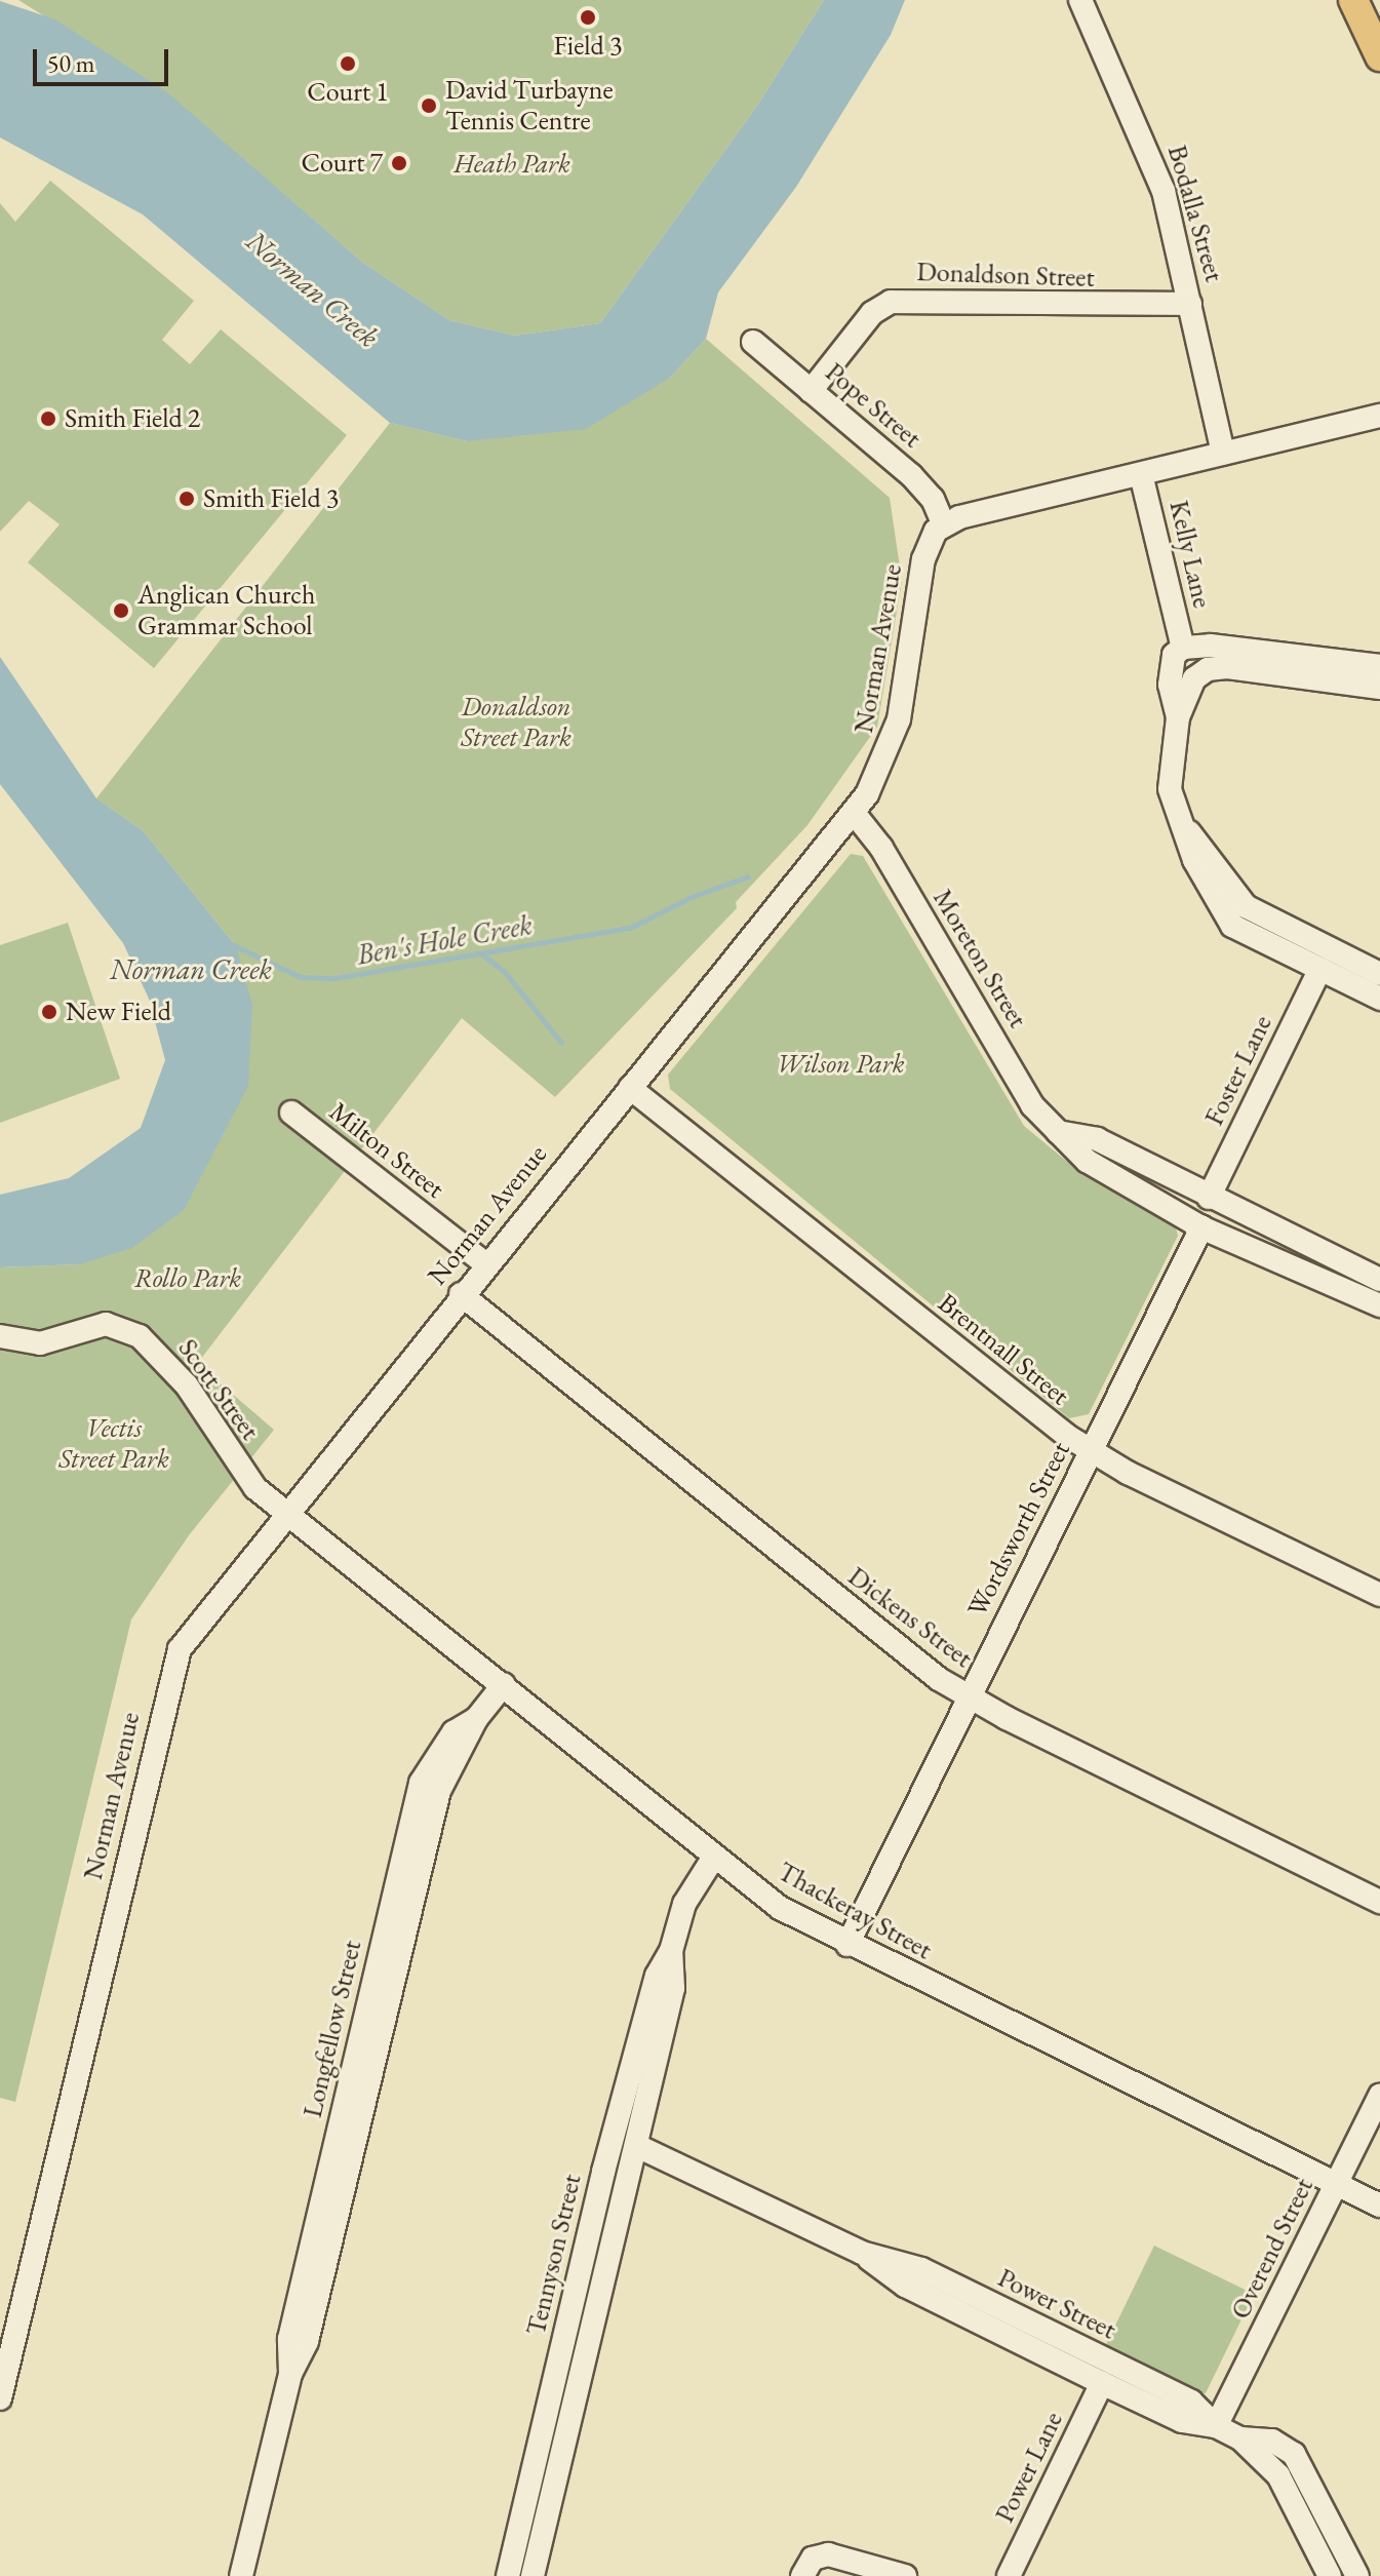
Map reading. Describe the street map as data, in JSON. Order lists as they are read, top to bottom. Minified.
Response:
{"streets":{"street":["Bodalla Street","Donaldson Street","Pope Street","Kelly Lane","Norman Avenue","Moreton Street","Foster Lane","Milton Street","Brentnall Street","Scott Street","Wordsworth Street","Dickens Street","Thackeray Street","Longfellow Street","Overend Street","Tennyson Street","Power Street","Power Lane"]},"crossings":[["Bodalla Street","Donaldson Street"],["Donaldson Street","Pope Street"],["Pope Street","Norman Avenue"],["Norman Avenue","Moreton Street"],["Norman Avenue","Milton Street"],["Norman Avenue","Brentnall Street"],["Norman Avenue","Scott Street"],["Norman Avenue","Dickens Street"],["Norman Avenue","Thackeray Street"],["Moreton Street","Wordsworth Street"],["Brentnall Street","Wordsworth Street"],["Scott Street","Thackeray Street"],["Wordsworth Street","Dickens Street"],["Wordsworth Street","Thackeray Street"],["Thackeray Street","Longfellow Street"],["Thackeray Street","Overend Street"],["Thackeray Street","Tennyson Street"],["Overend Street","Power Street"],["Tennyson Street","Power Street"],["Power Street","Power Lane"]],"water":["Norman Creek","Ben's Hole Creek"],"parks":["Heath Park","Donaldson Street Park","Wilson Park","Rollo Park","Vectis Street Park"],"places":["Field 3","Court 1","David Turbayne Tennis Centre","Court 7","Smith Field 2","Smith Field 3","Anglican Church Grammar School","New Field"],"scale_bar":"50 m"}
